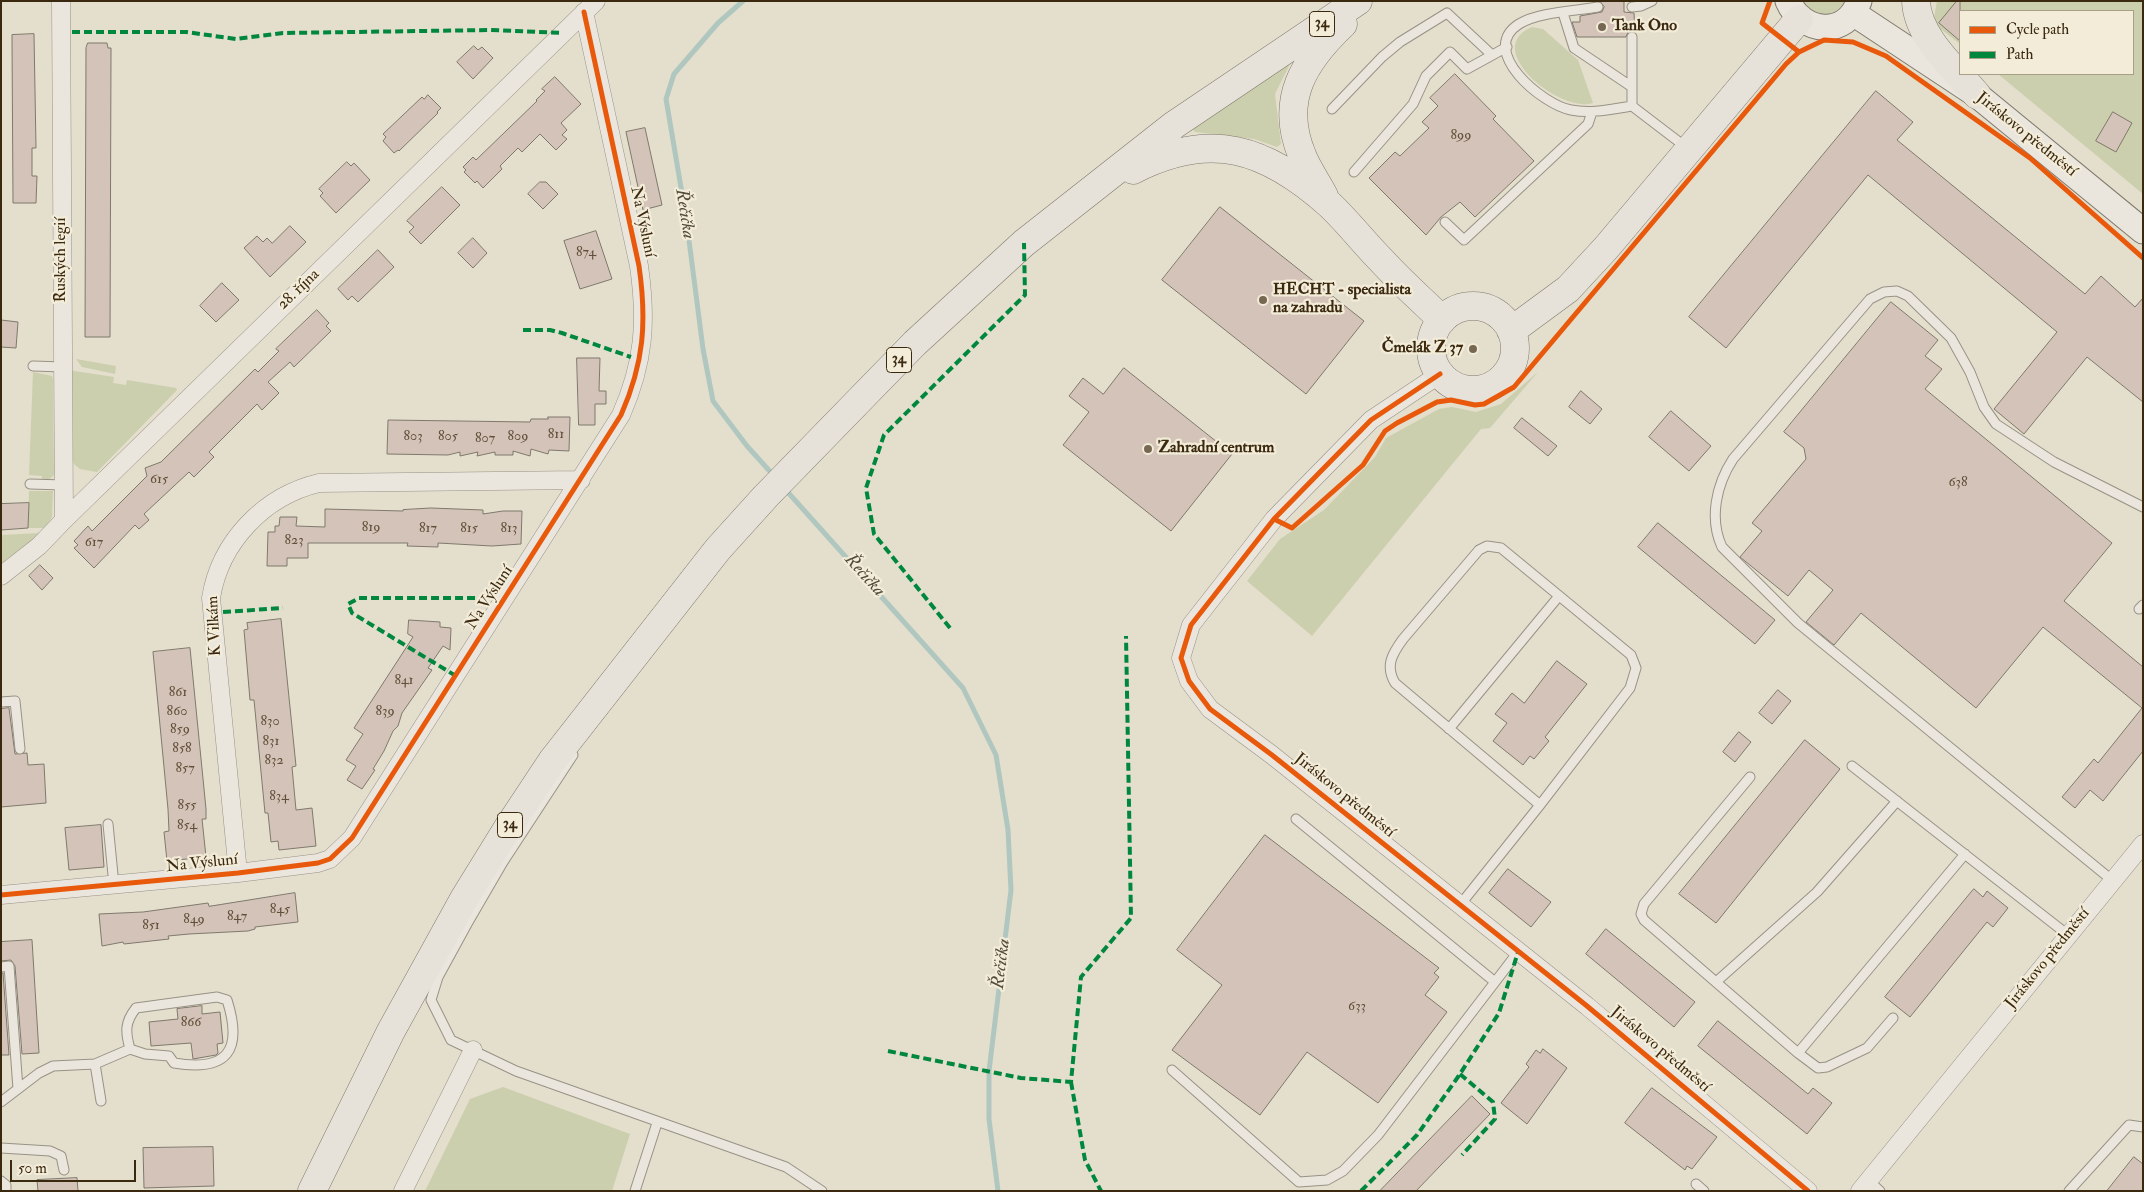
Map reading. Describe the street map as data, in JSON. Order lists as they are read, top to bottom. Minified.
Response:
{"streets":{"main road":["34","Jiráskovo předměstí"],"street":["Na Výsluní","Ruských legií","28. října","K Vilkám"]},"crossings":[["Na Výsluní","28. října"],["Na Výsluní","K Vilkám"],["Ruských legií","28. října"]],"water":["Řečička"],"places":["Tank Ono","HECHT - specialista na zahradu","Čmelák Z 37","Zahradní centrum"],"house_numbers":["899","874","811","803","805","809","807","615","638","819","817","815","813","823","617","841","861","860","839","830","859","831","858","832","857","834","855","854","845","847","849","851","633","866"],"legend":["Cycle path","Path"],"scale_bar":"50 m"}
